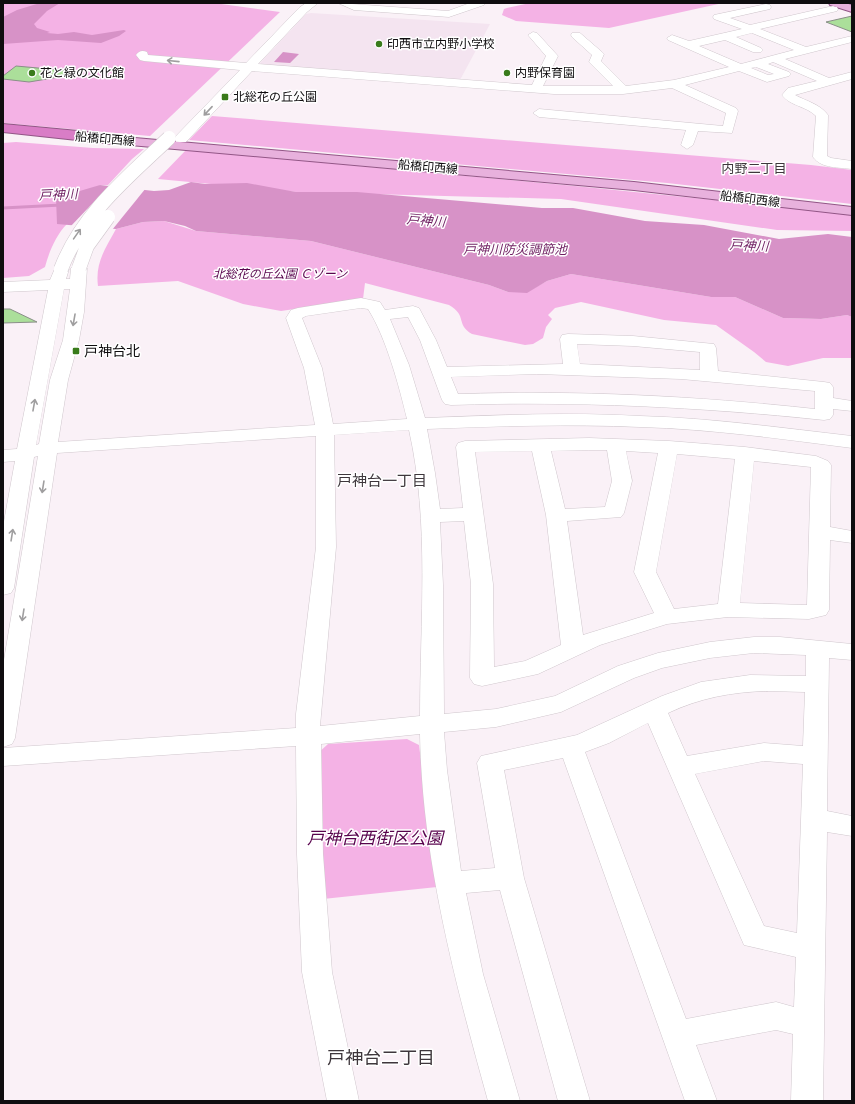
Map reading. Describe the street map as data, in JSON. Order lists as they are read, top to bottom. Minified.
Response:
{"streets":{"main road":["船橋印西線"]},"districts":["内野二丁目","戸神台一丁目","戸神台二丁目"],"water":["戸神川","戸神川防災調節池"],"parks":["北総花の丘公園 Ｃゾーン","戸神台西街区公園"],"places":{"other":["印西市立内野小学校","花と緑の文化館","内野保育園"],"transit":["北総花の丘公園","戸神台北"]}}
